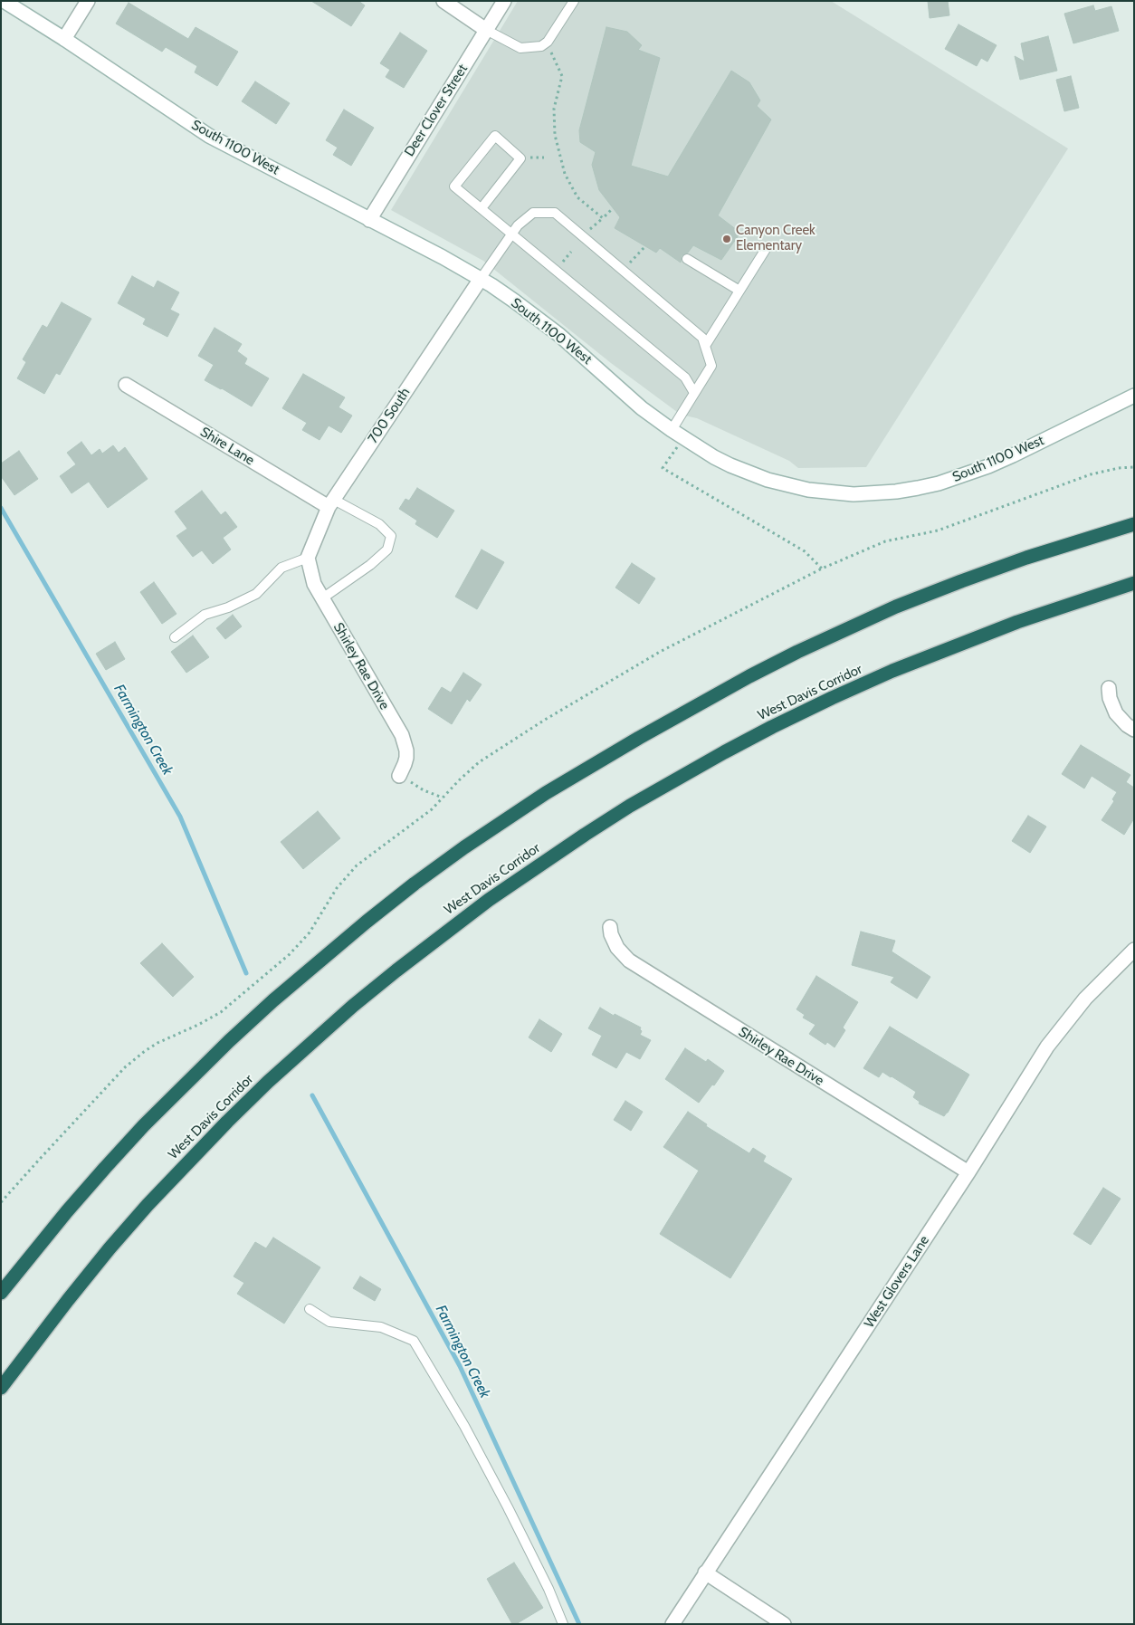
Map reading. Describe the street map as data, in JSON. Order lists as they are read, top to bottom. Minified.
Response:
{"streets":{"highway":["West Davis Corridor"],"street":["Deer Clover Street","South 1100 West","700 South","Shire Lane","Shirley Rae Drive","West Glovers Lane"]},"crossings":[["Deer Clover Street","South 1100 West"],["South 1100 West","700 South"],["700 South","Shire Lane"],["700 South","Shirley Rae Drive"],["Shirley Rae Drive","West Glovers Lane"]],"water":["Farmington Creek"],"places":["Canyon Creek Elementary"]}
